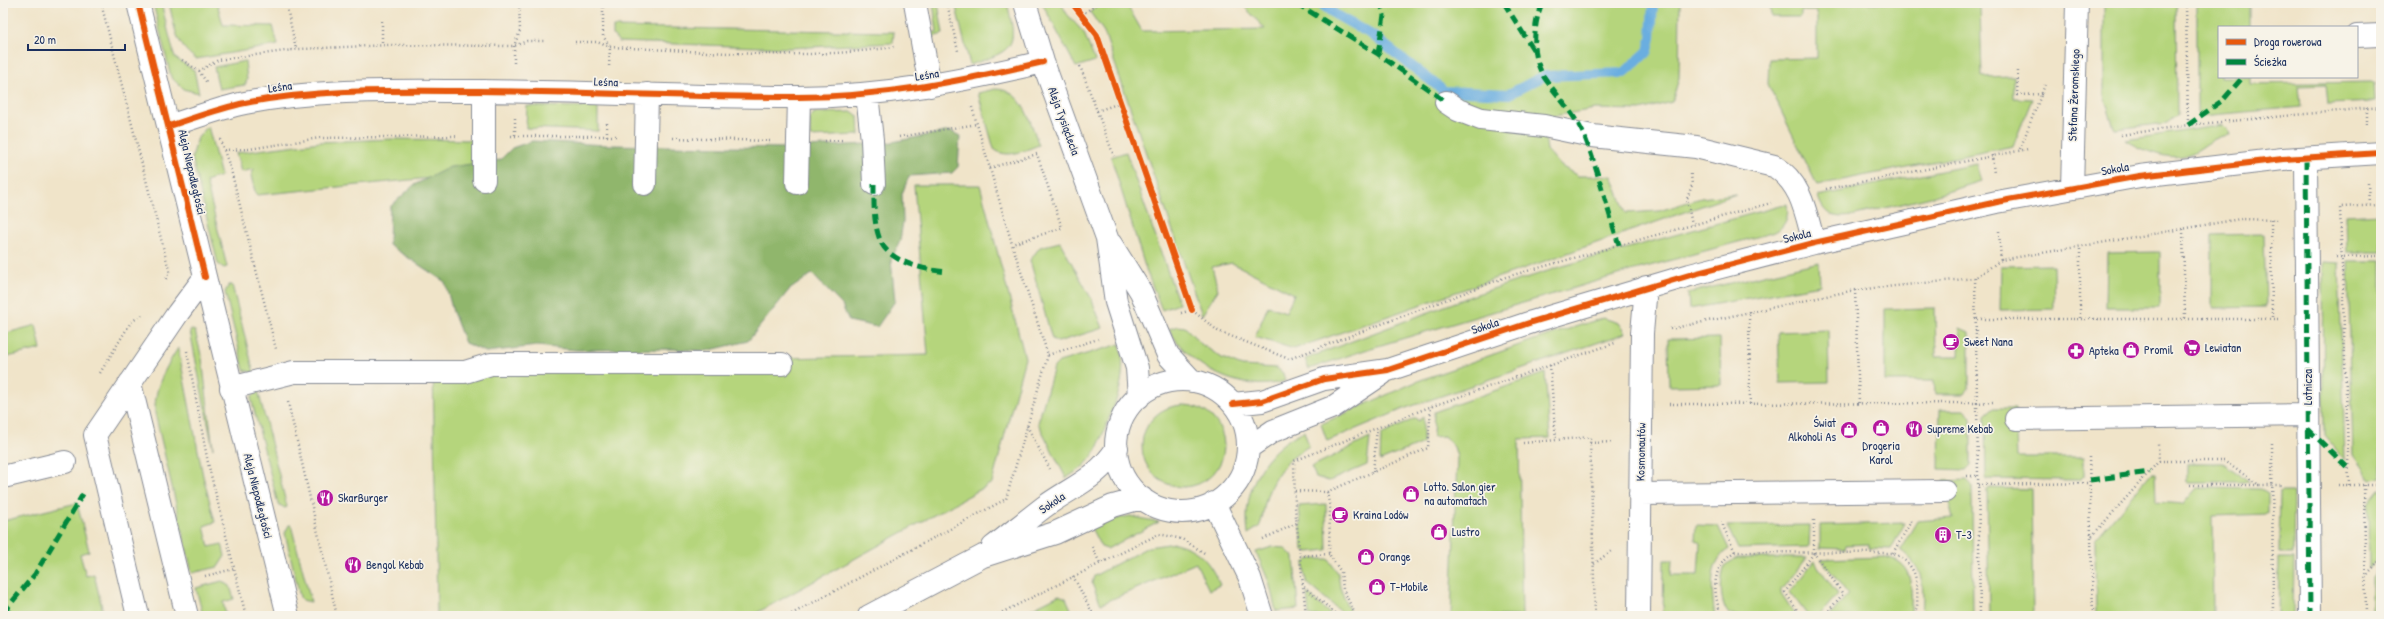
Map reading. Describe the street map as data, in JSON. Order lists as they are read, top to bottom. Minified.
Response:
{"streets":{"street":["Leśna","Stefana Żeromskiego","Aleja Tysiąclecia","Sokola","Aleja Niepodległości","Lotnicza","Kosmonautów"]},"crossings":[["Leśna","Aleja Tysiąclecia"],["Leśna","Aleja Niepodległości"],["Stefana Żeromskiego","Sokola"],["Aleja Tysiąclecia","Sokola"],["Sokola","Lotnicza"],["Sokola","Kosmonautów"]],"places":{"cafe":["Sweet Nana","Kraina Lodów"],"supermarket":["Lewiatan"],"shop":["Promil","Drogeria Karol","Świat Alkoholi As","Lotto. Salon gier na automatach","Lustro","Orange","T-Mobile"],"pharmacy":["Apteka"],"restaurant":["Supreme Kebab","SkarBurger","Bengol Kebab"],"building":["T-3"]},"legend":["Droga rowerowa","Ścieżka"],"scale_bar":"20 m"}
